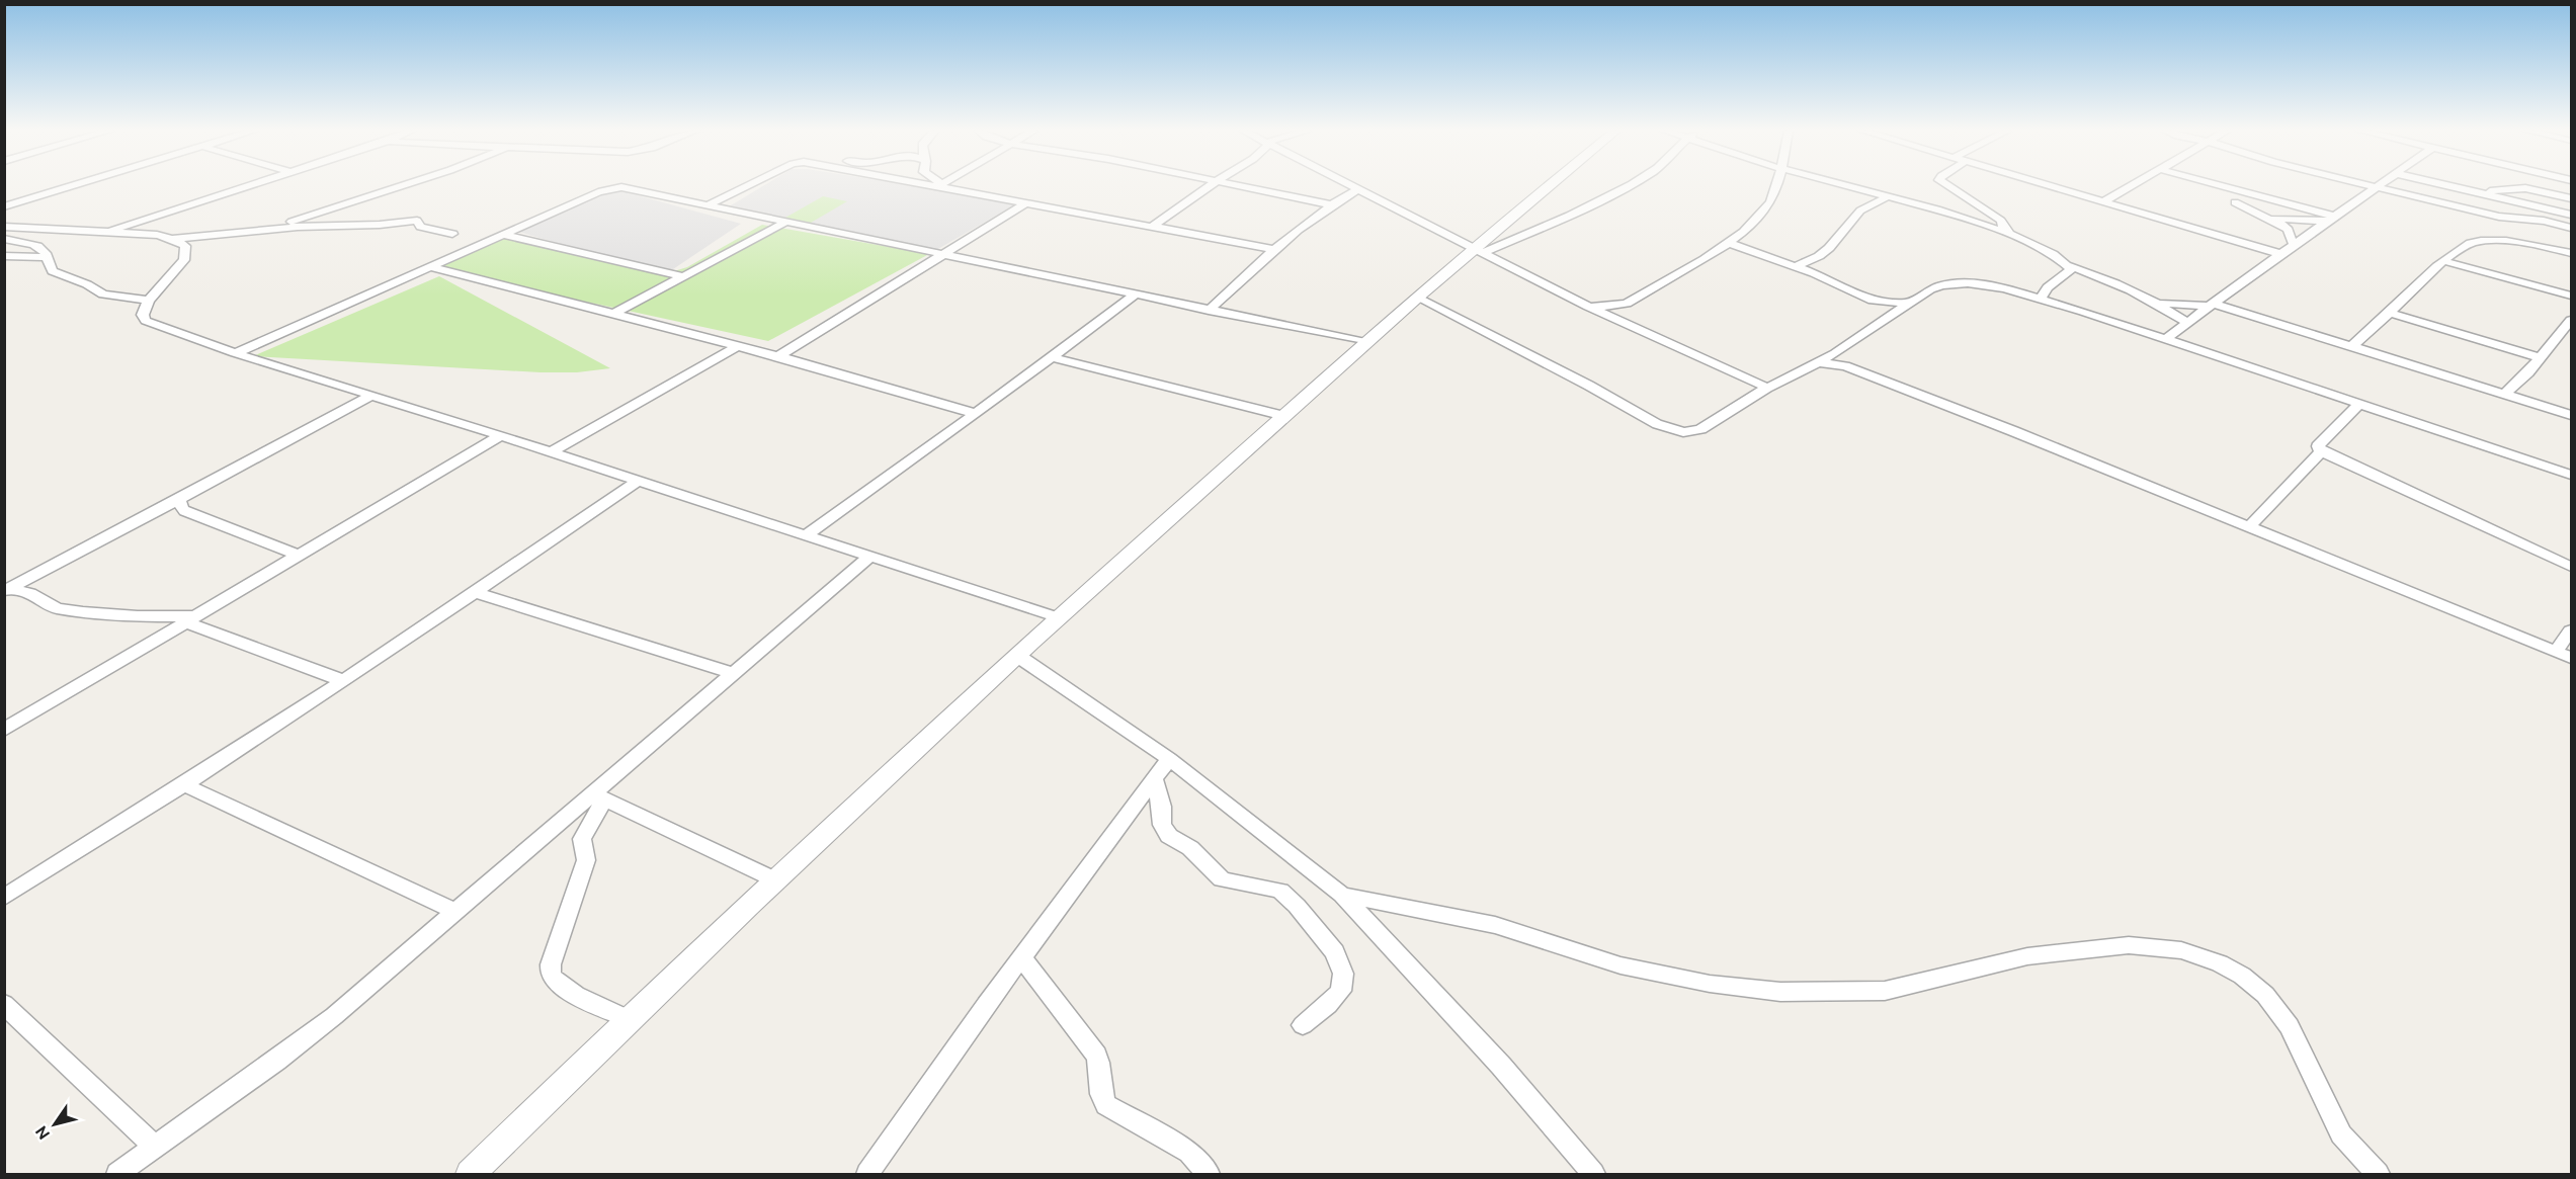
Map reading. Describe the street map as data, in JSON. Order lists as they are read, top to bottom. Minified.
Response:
{"north":"bottom left"}
